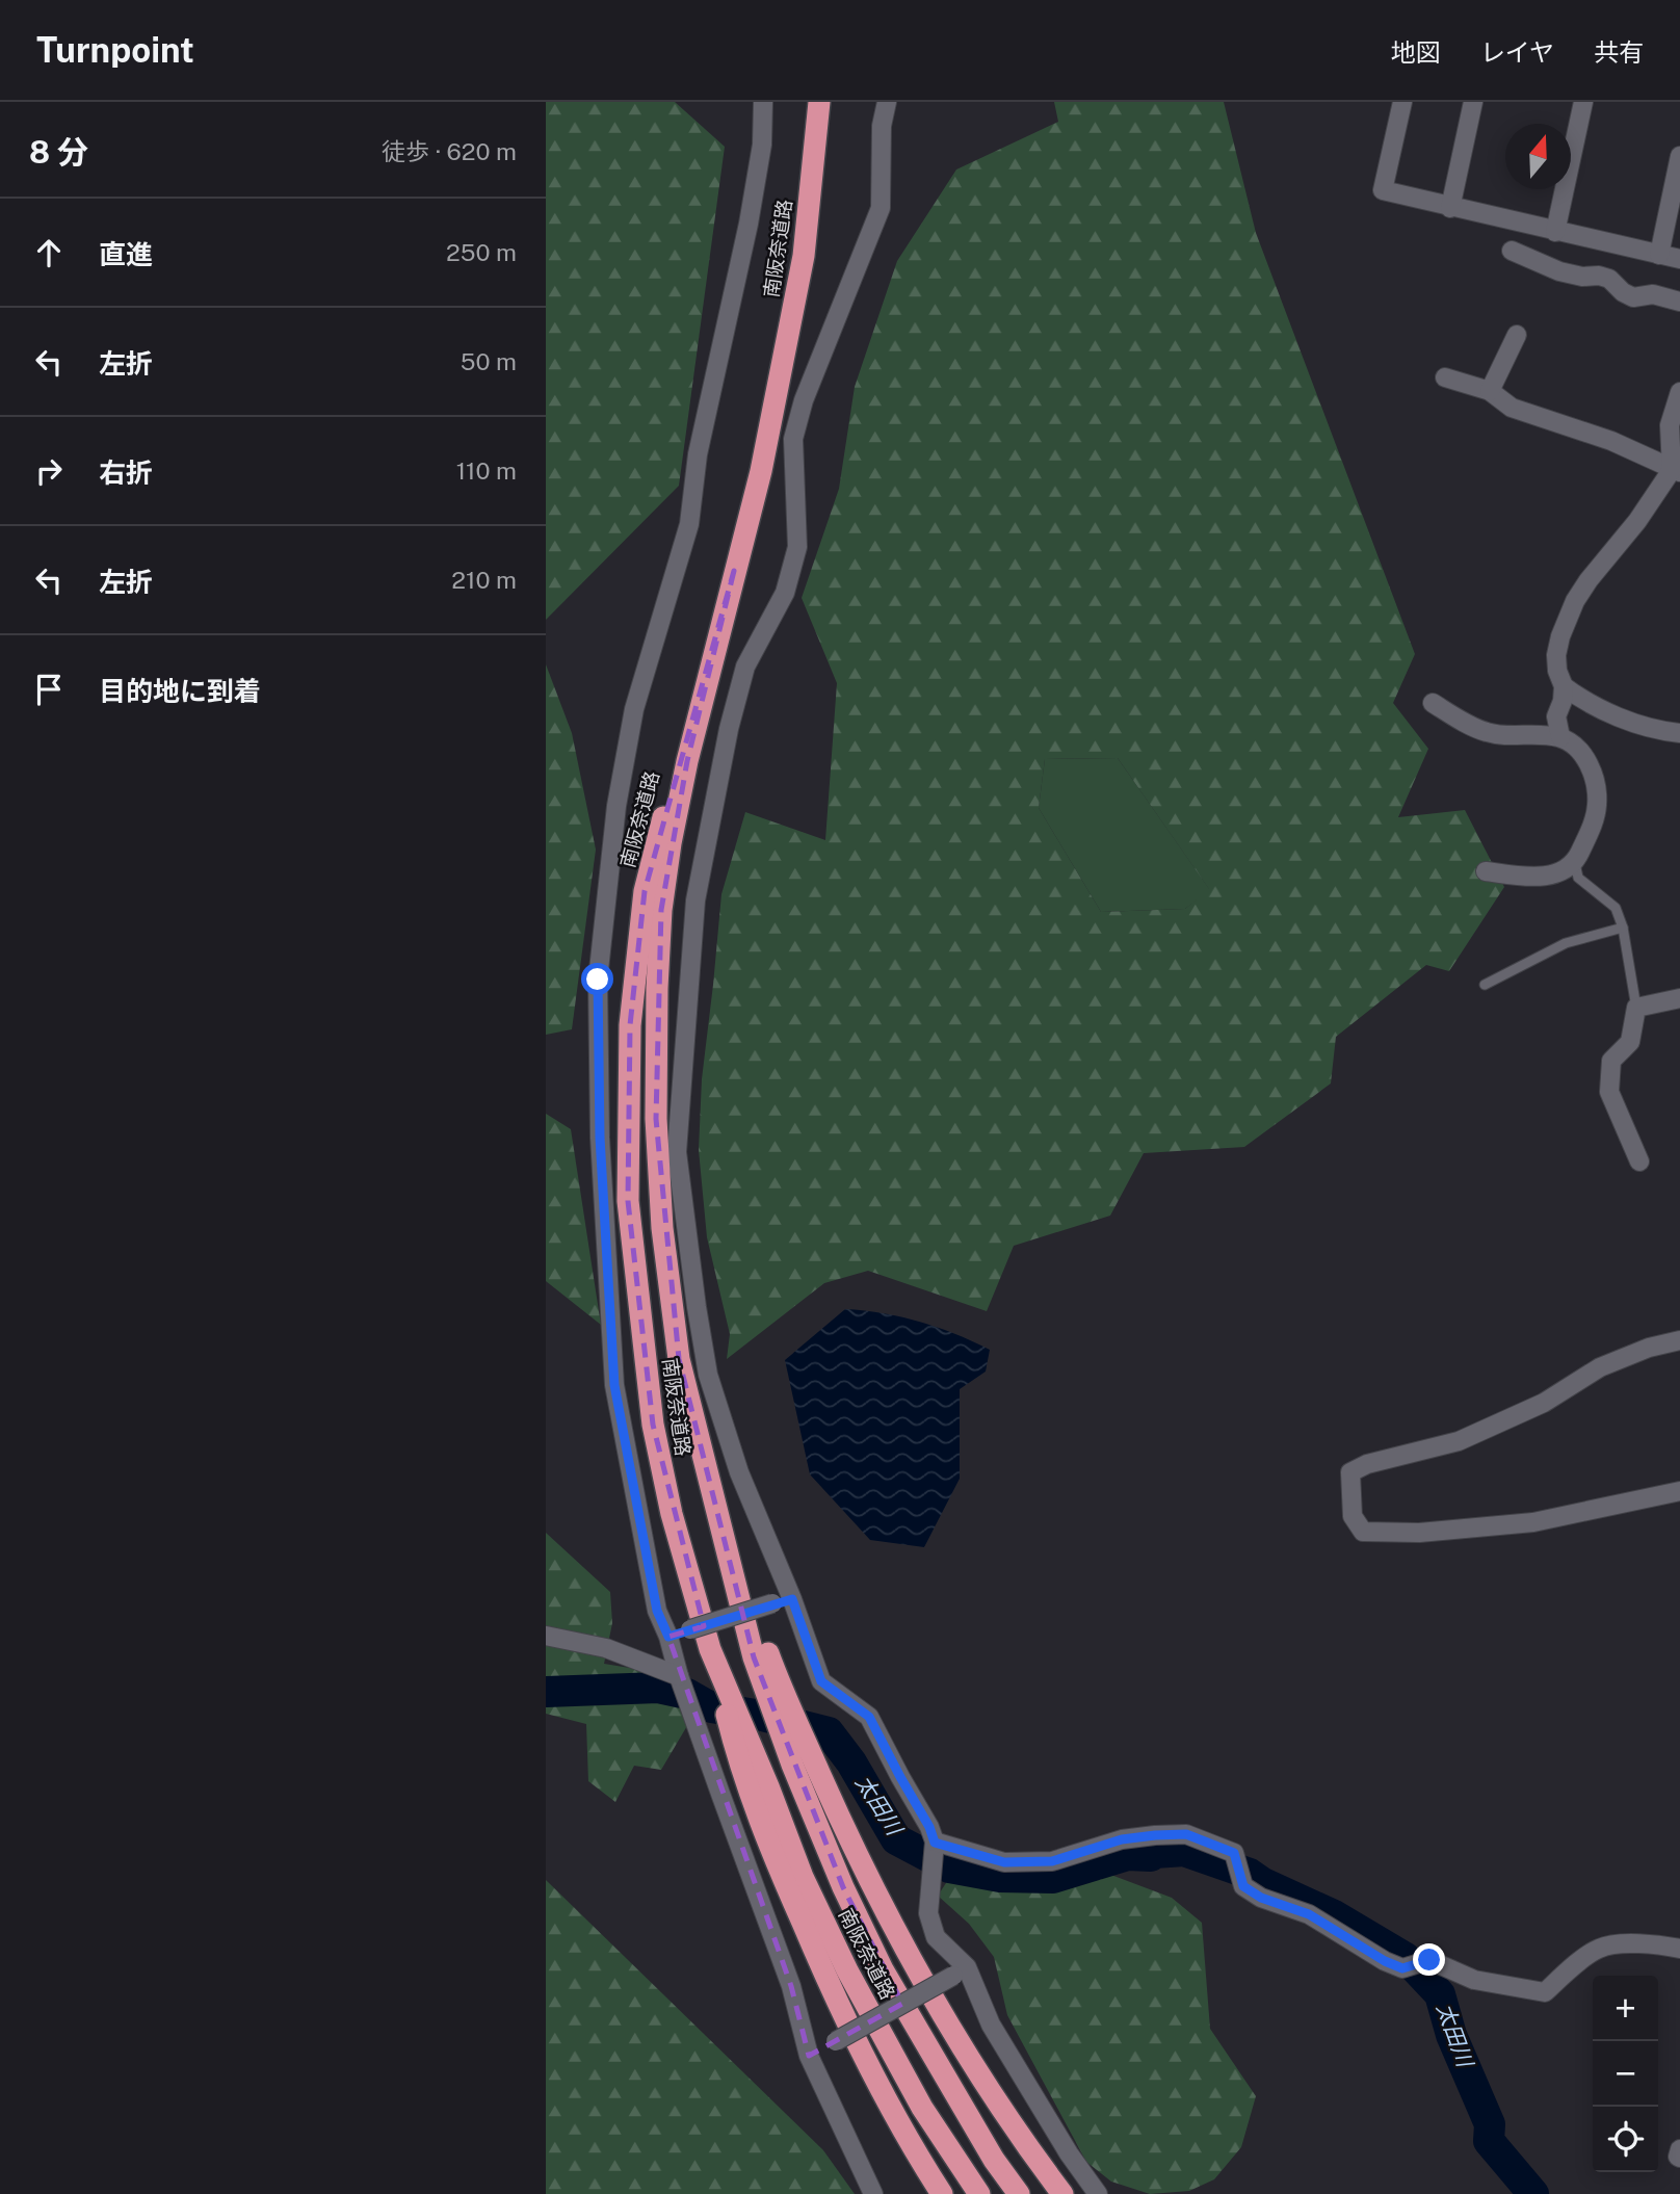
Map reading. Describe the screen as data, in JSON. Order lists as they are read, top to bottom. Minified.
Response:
{"streets":{"highway":["南阪奈道路"]},"water":["太田川"],"north":"top","page":{"header":"Turnpoint","nav":["地図","レイヤ","共有"],"heading":["8 分","徒歩 · 620 m"],"list":[["直進","250 m"],["左折","50 m"],["右折","110 m"],["左折","210 m"],"目的地に到着"],"map_buttons":["+","−"]}}
